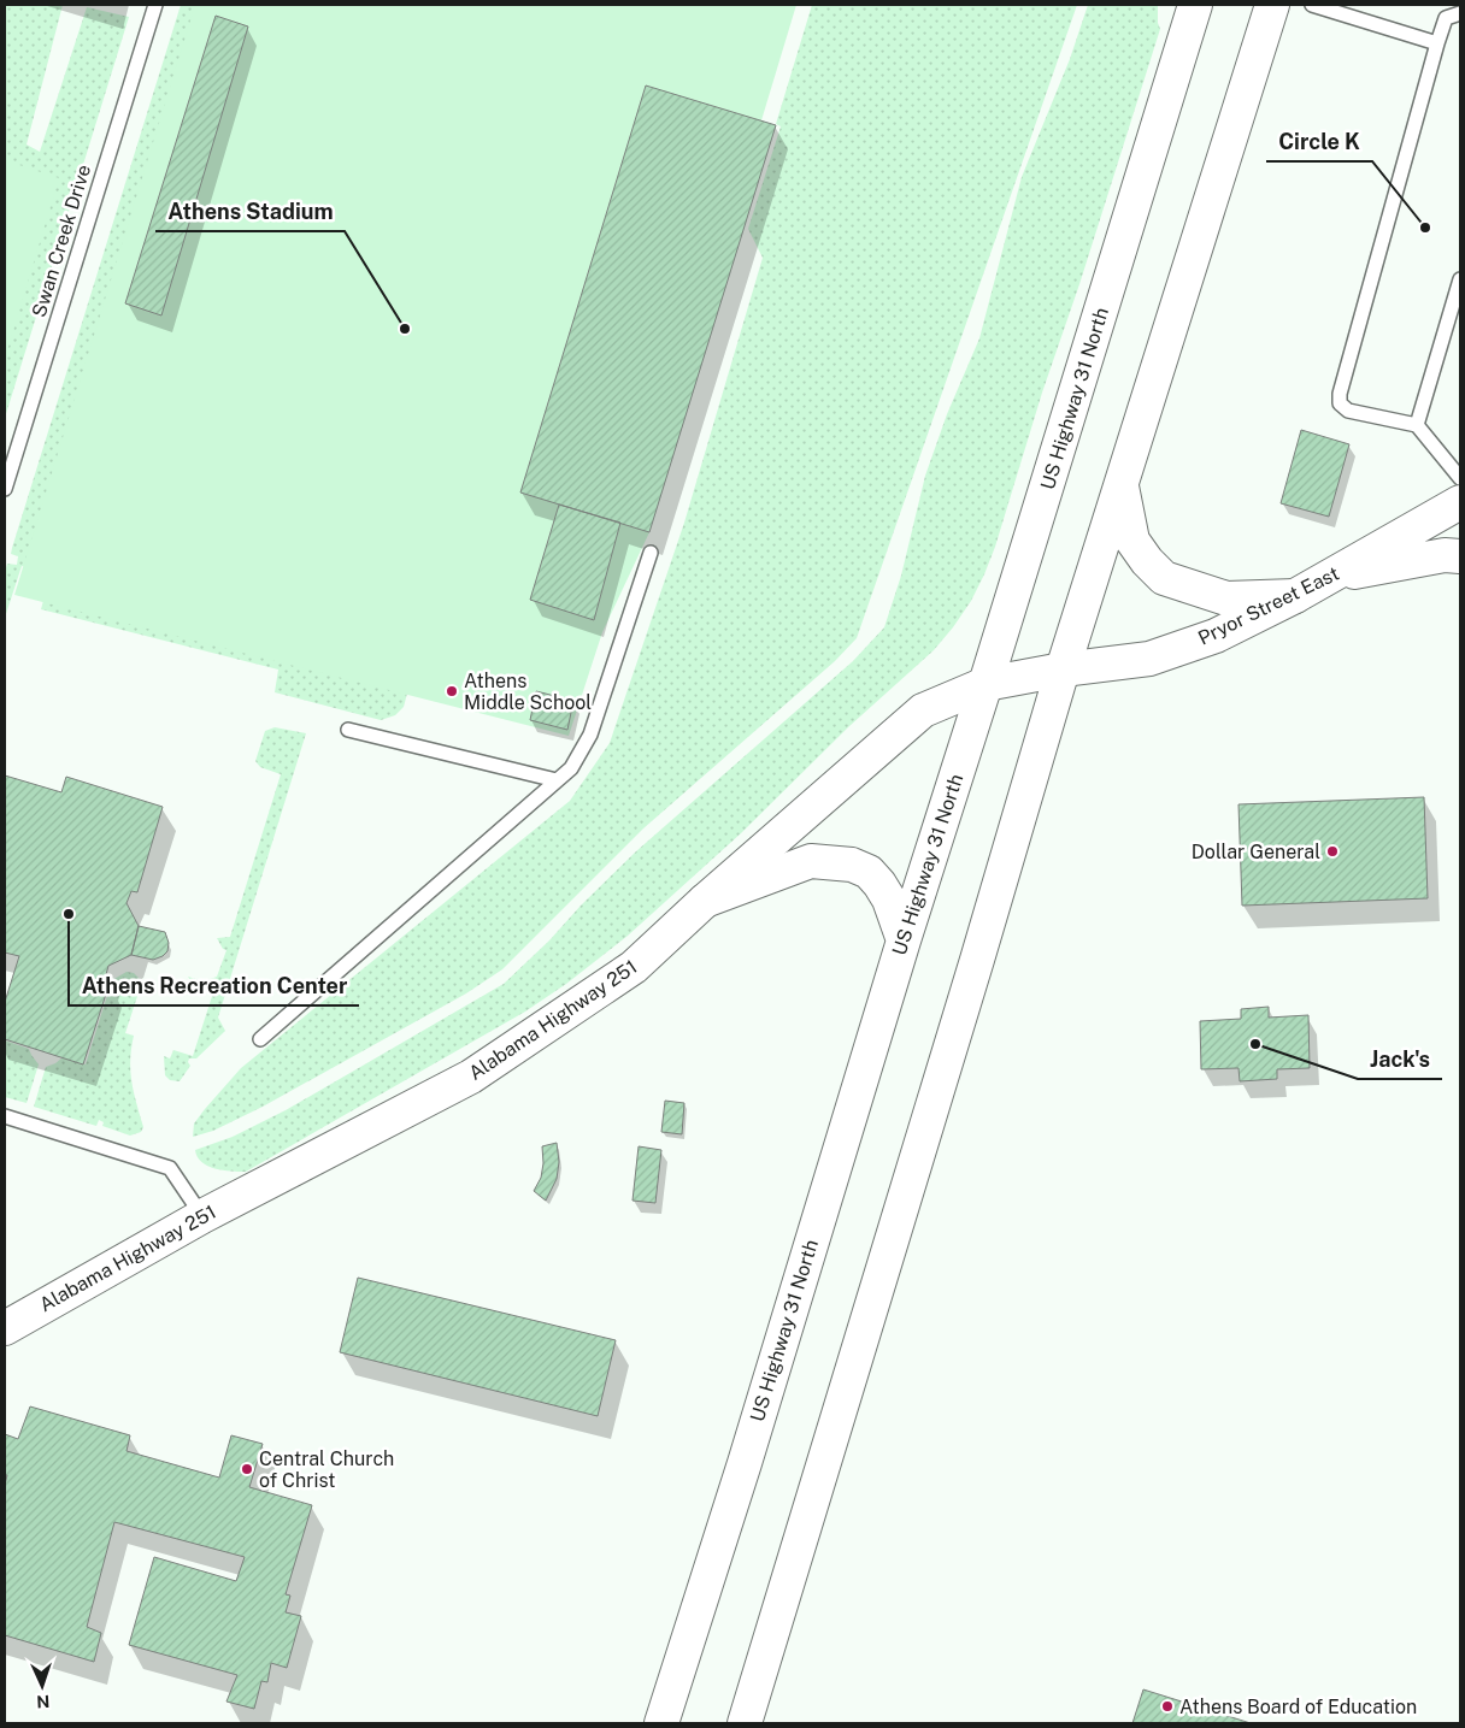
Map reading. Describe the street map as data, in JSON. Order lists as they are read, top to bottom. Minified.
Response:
{"streets":{"main road":["US Highway 31 North","Pryor Street East","Alabama Highway 251"],"lane":["Swan Creek Drive"]},"crossings":[["US Highway 31 North","Alabama Highway 251"],["Pryor Street East","Alabama Highway 251"]],"places":["Circle K","Athens Stadium","Athens Middle School","Dollar General","Athens Recreation Center","Jack's","Central Church of Christ","Athens Board of Education"],"north":"bottom"}
